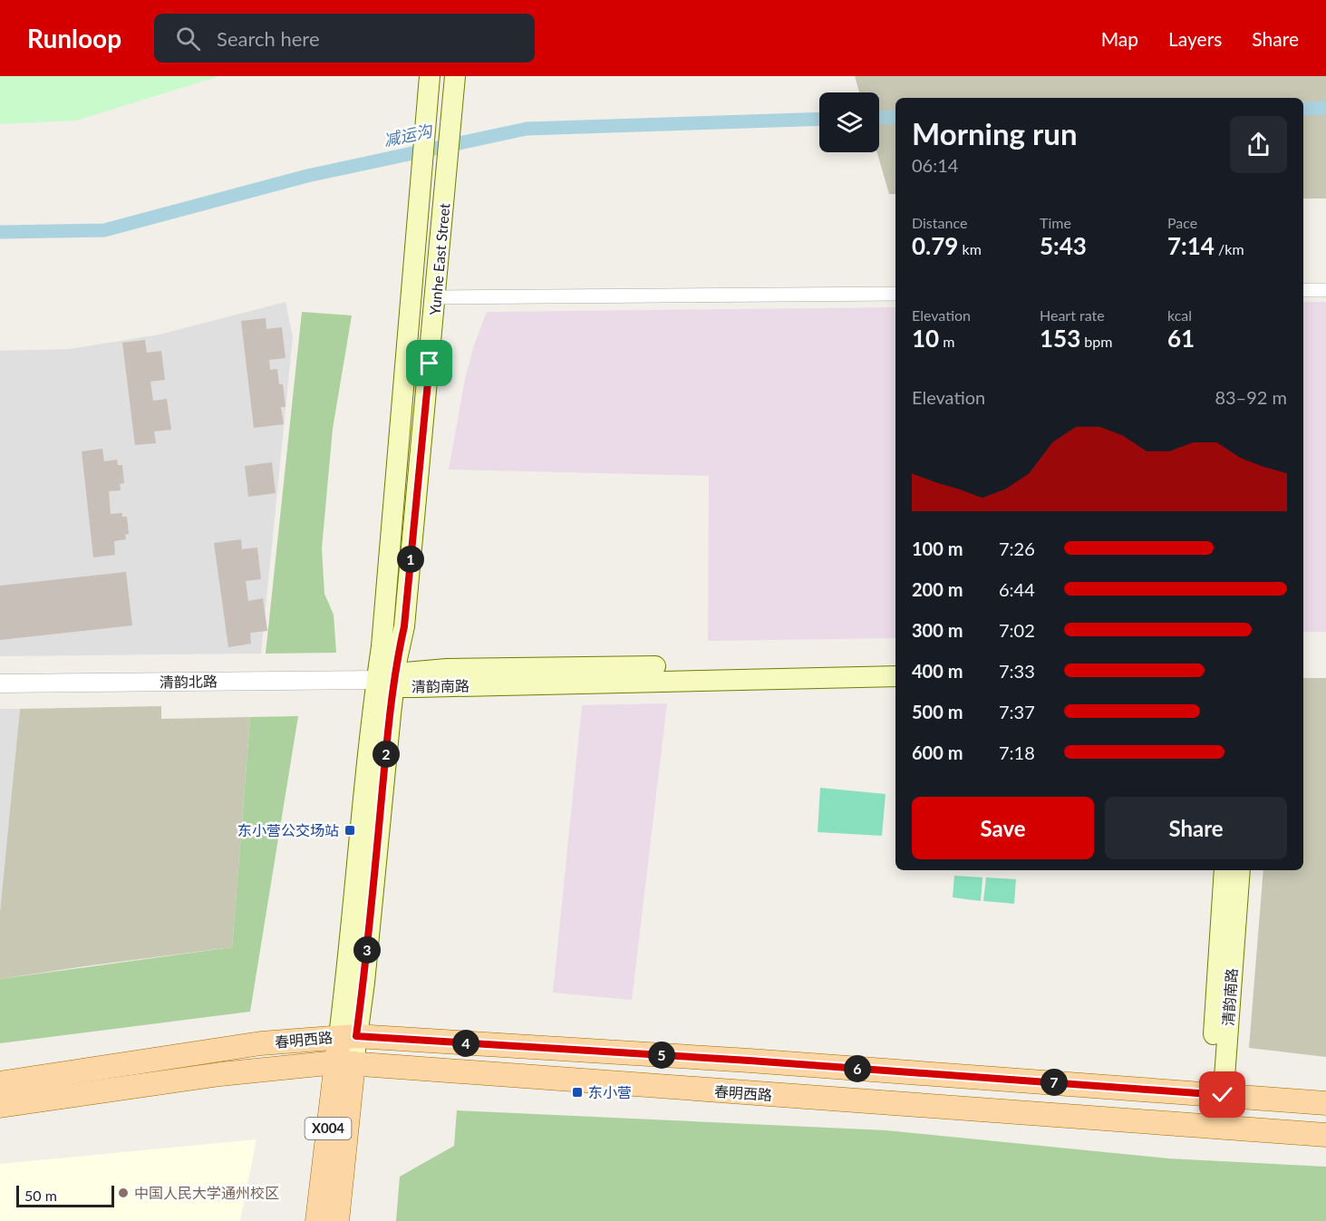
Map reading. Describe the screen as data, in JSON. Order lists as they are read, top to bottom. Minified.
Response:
{"streets":{"main road":["Yunhe East Street","清韵南路","春明西路","X004"],"street":["清韵北路"]},"crossings":[["Yunhe East Street","清韵北路"],["Yunhe East Street","清韵南路"],["Yunhe East Street","春明西路"],["清韵北路","清韵南路"],["清韵南路","春明西路"]],"water":["减运沟"],"places":{"transit":["东小营公交场站","东小营"],"other":["中国人民大学通州校区"]},"scale_bar":"50 m","page":{"header":"Runloop","search":"Search here","nav":["Map","Layers","Share"],"heading":["Morning run","06:14"],"stats":[["Distance","0.79 km"],["Time","5:43"],["Pace","7:14 /km"],["Elevation","10 m"],["Heart rate","153 bpm"],["kcal","61"]],"chart":["Elevation","83–92 m"],"list":[{"name":"100 m","note":"7:26"},{"name":"200 m","note":"6:44"},{"name":"300 m","note":"7:02"},{"name":"400 m","note":"7:33"},{"name":"500 m","note":"7:37"},{"name":"600 m","note":"7:18"}],"pins":["1","2","3","4","5","6","7"],"buttons":["Save","Share"],"scale":"50 m"}}
